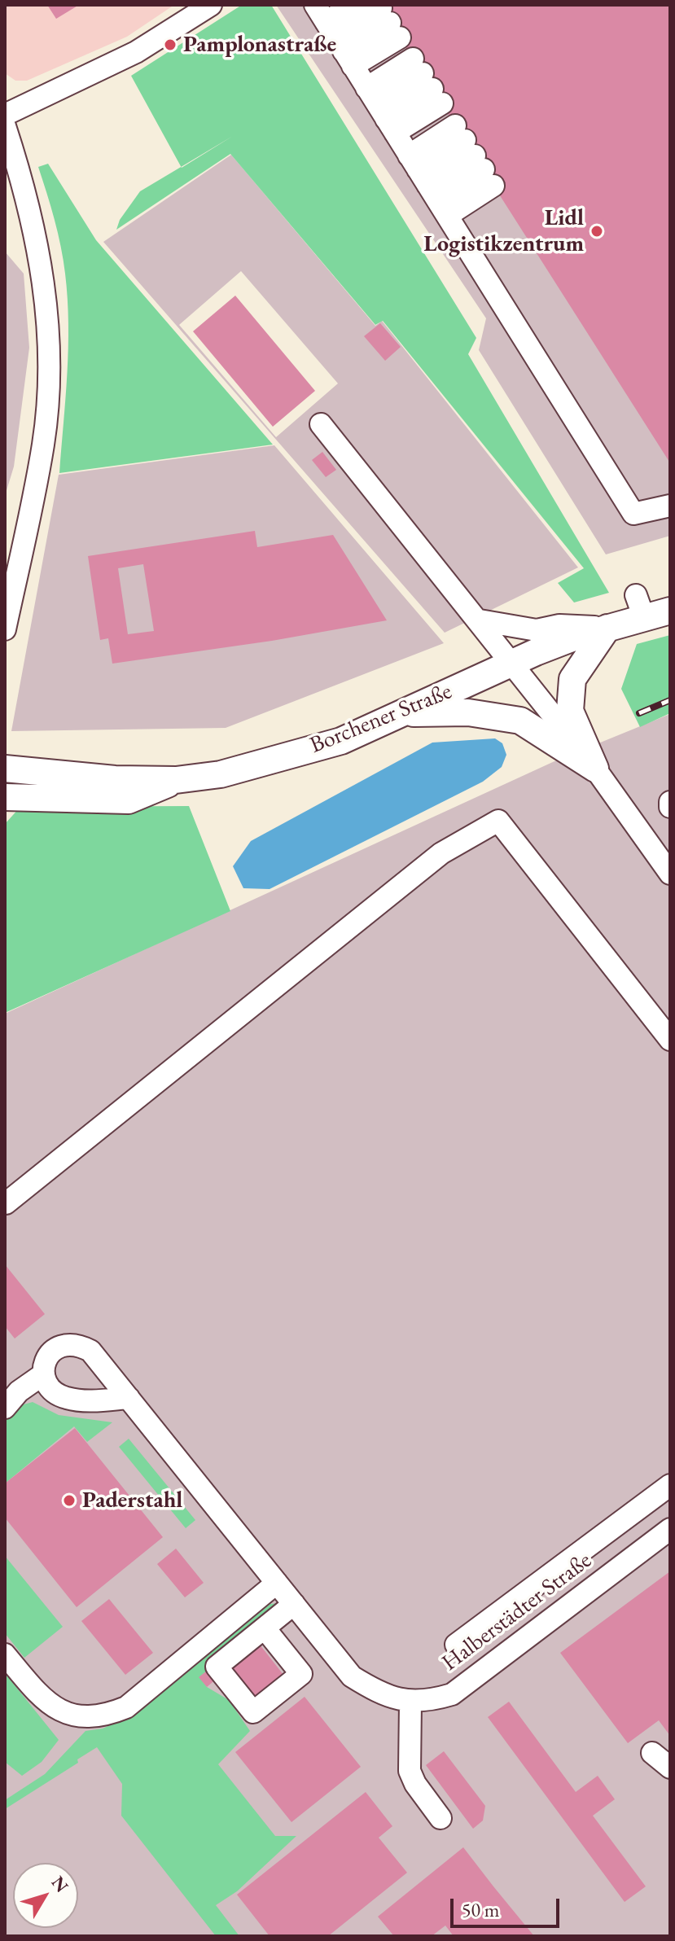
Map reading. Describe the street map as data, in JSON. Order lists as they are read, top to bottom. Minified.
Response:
{"streets":{"main road":["Borchener Straße"],"street":["Halberstädter Straße"]},"places":["Pamplonastraße","Lidl Logistikzentrum","Paderstahl"],"scale_bar":"50 m","north":"top right"}
